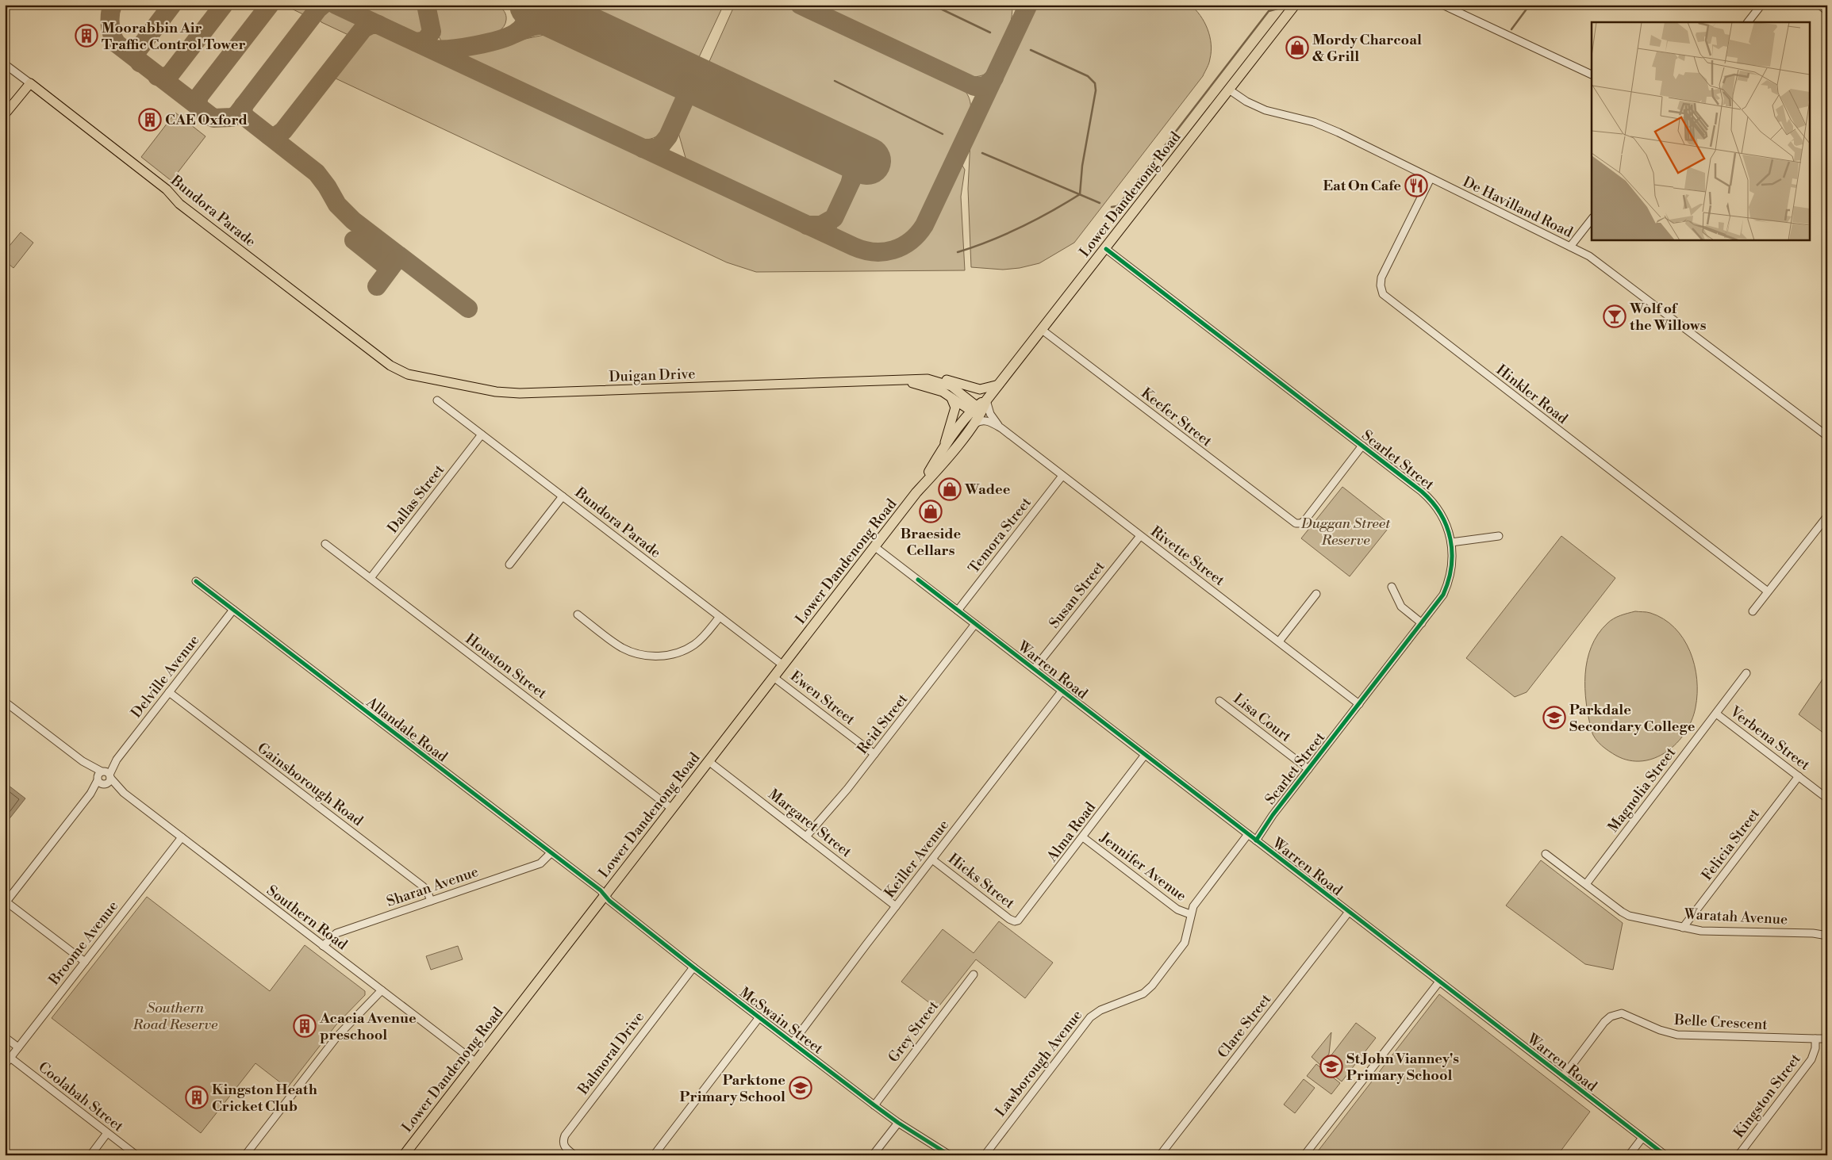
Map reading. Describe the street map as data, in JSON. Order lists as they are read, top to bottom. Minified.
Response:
{"streets":{"highway":["Lower Dandenong Road"],"main road":["Bundora Parade","Duigan Drive"],"street":["De Havilland Road","Hinkler Road","Keefer Street","Scarlet Street","Dallas Street","Temora Street","Rivette Street","Susan Street","Houston Street","Warren Road","Delville Avenue","Ewen Street","Lisa Court","Reid Street","Allandale Road","Verbena Street","Gainsborough Road","Magnolia Street","Margaret Street","Alma Road","Felicia Street","Keiller Avenue","Jennifer Avenue","Hicks Street","Sharan Avenue","Waratah Avenue","Southern Road","Broome Avenue","McSwain Street","Belle Crescent","Clare Street","Grey Street","Balmoral Drive","Lawborough Avenue","Kingston Street","Coolabah Street"]},"crossings":[["Lower Dandenong Road","De Havilland Road"],["Lower Dandenong Road","Bundora Parade"],["Lower Dandenong Road","Duigan Drive"],["Lower Dandenong Road","Keefer Street"],["Lower Dandenong Road","Scarlet Street"],["Lower Dandenong Road","Rivette Street"],["Lower Dandenong Road","Houston Street"],["Lower Dandenong Road","Warren Road"],["Lower Dandenong Road","Ewen Street"],["Lower Dandenong Road","Allandale Road"],["Lower Dandenong Road","Margaret Street"],["Lower Dandenong Road","Southern Road"],["Lower Dandenong Road","McSwain Street"],["De Havilland Road","Hinkler Road"],["Bundora Parade","Duigan Drive"],["Bundora Parade","Dallas Street"],["Keefer Street","Scarlet Street"],["Scarlet Street","Rivette Street"],["Scarlet Street","Warren Road"],["Scarlet Street","Lisa Court"],["Scarlet Street","Lawborough Avenue"],["Dallas Street","Houston Street"],["Temora Street","Rivette Street"],["Temora Street","Warren Road"],["Rivette Street","Susan Street"],["Susan Street","Warren Road"],["Warren Road","Reid Street"],["Warren Road","Alma Road"],["Warren Road","Keiller Avenue"],["Warren Road","Belle Crescent"],["Warren Road","Clare Street"],["Warren Road","Lawborough Avenue"],["Delville Avenue","Allandale Road"],["Delville Avenue","Gainsborough Road"],["Delville Avenue","Southern Road"],["Ewen Street","Reid Street"],["Reid Street","Margaret Street"],["Allandale Road","Sharan Avenue"],["Allandale Road","McSwain Street"],["Verbena Street","Magnolia Street"],["Verbena Street","Felicia Street"],["Gainsborough Road","Sharan Avenue"],["Magnolia Street","Waratah Avenue"],["Margaret Street","Keiller Avenue"],["Alma Road","Jennifer Avenue"],["Alma Road","Hicks Street"],["Felicia Street","Waratah Avenue"],["Keiller Avenue","Hicks Street"],["Keiller Avenue","McSwain Street"],["Jennifer Avenue","Lawborough Avenue"],["Sharan Avenue","Southern Road"],["Southern Road","Broome Avenue"],["Broome Avenue","Coolabah Street"],["McSwain Street","Grey Street"],["McSwain Street","Balmoral Drive"],["Belle Crescent","Kingston Street"]],"parks":["Duggan Street Reserve","Southern Road Reserve"],"places":{"building":["Moorabbin Air Traffic Control Tower","CAE Oxford","Acacia Avenue preschool","Kingston Heath Cricket Club"],"shop":["Mordy Charcoal & Grill","Wadee","Braeside Cellars"],"restaurant":["Eat On Cafe"],"bar":["Wolf of the Willows"],"school or university":["Parkdale Secondary College","St John Vianney's Primary School","Parktone Primary School"]}}
